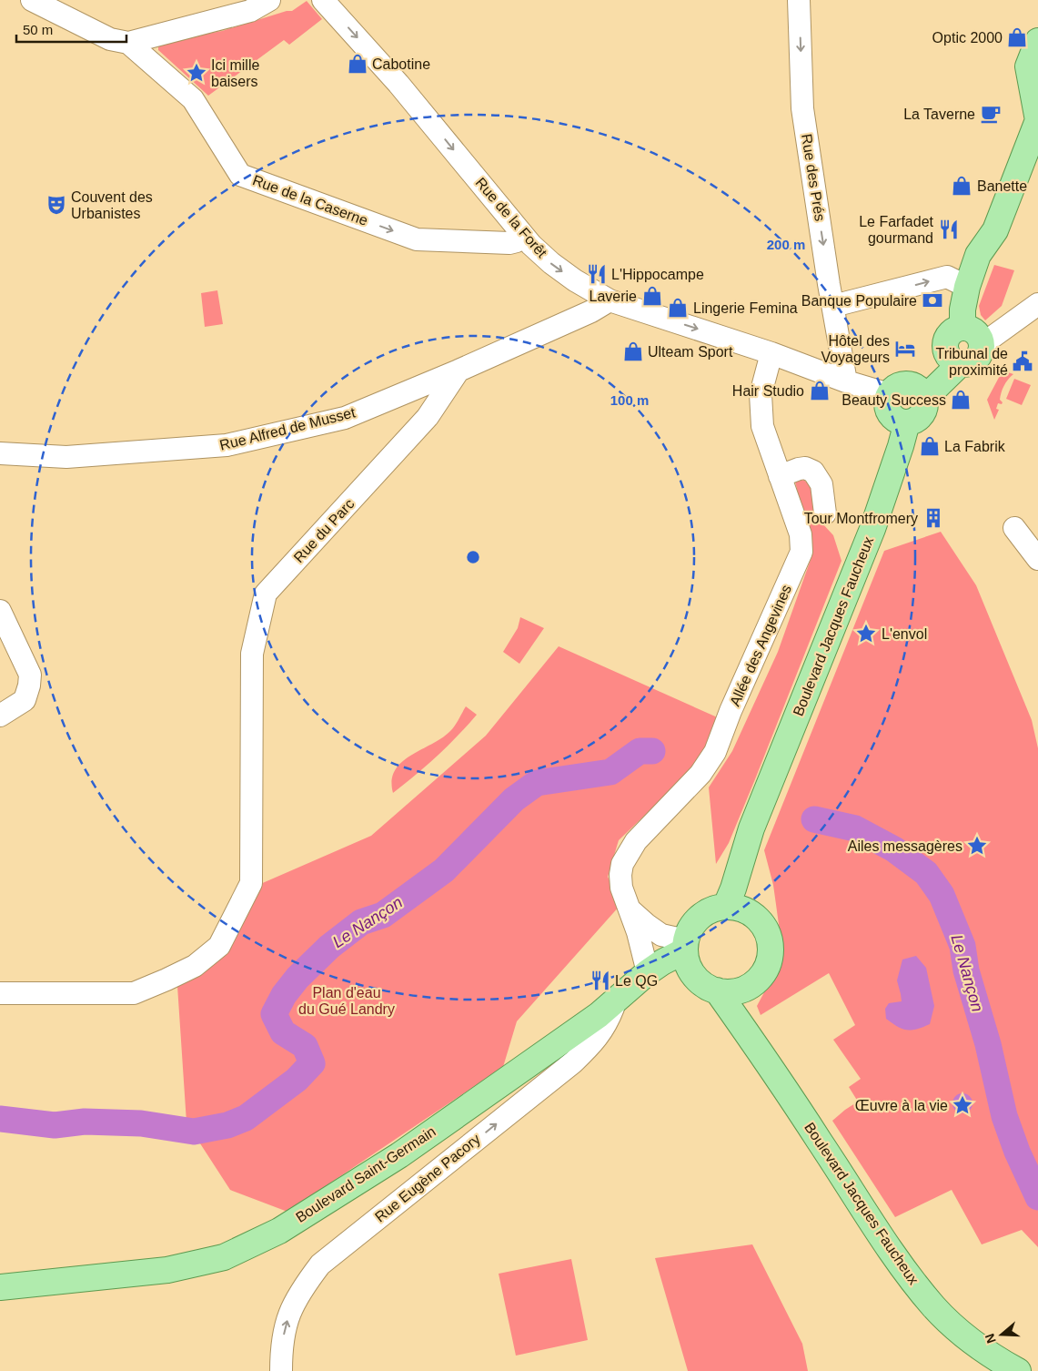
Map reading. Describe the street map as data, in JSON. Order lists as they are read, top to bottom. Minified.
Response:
{"streets":{"main road":["Boulevard Jacques Faucheux","Boulevard Saint-Germain"],"street":["Rue des Prés","Rue de la Caserne","Rue de la Forêt","Rue Alfred de Musset","Rue du Parc","Allée des Angevines","Rue Eugène Pacory"]},"crossings":[["Rue des Prés","Rue de la Forêt"],["Rue de la Caserne","Rue de la Forêt"],["Rue de la Forêt","Boulevard Jacques Faucheux"],["Rue de la Forêt","Allée des Angevines"],["Rue Alfred de Musset","Rue du Parc"],["Boulevard Jacques Faucheux","Allée des Angevines"],["Boulevard Jacques Faucheux","Boulevard Saint-Germain"],["Allée des Angevines","Boulevard Saint-Germain"],["Boulevard Saint-Germain","Rue Eugène Pacory"]],"one_way":["Rue des Prés","Rue de la Caserne","Rue de la Forêt","Rue Eugène Pacory"],"water":["Le Nançon"],"parks":["Plan d'eau du Gué Landry"],"places":{"shop":["Optic 2000","Cabotine","Banette","Laverie","Lingerie Femina","Ulteam Sport","Hair Studio","Beauty Success","La Fabrik"],"place":["Ici mille baisers","L'envol","Ailes messagères","Œuvre à la vie"],"cafe":["La Taverne"],"theatre":["Couvent des Urbanistes"],"restaurant":["Le Farfadet gourmand","L'Hippocampe","Le QG"],"bank":["Banque Populaire"],"hotel":["Hôtel des Voyageurs"],"public building":["Tribunal de proximité"],"building":["Tour Montfromery"]},"scale_bar":"50 m","north":"left","rings":["200 m","100 m"]}
